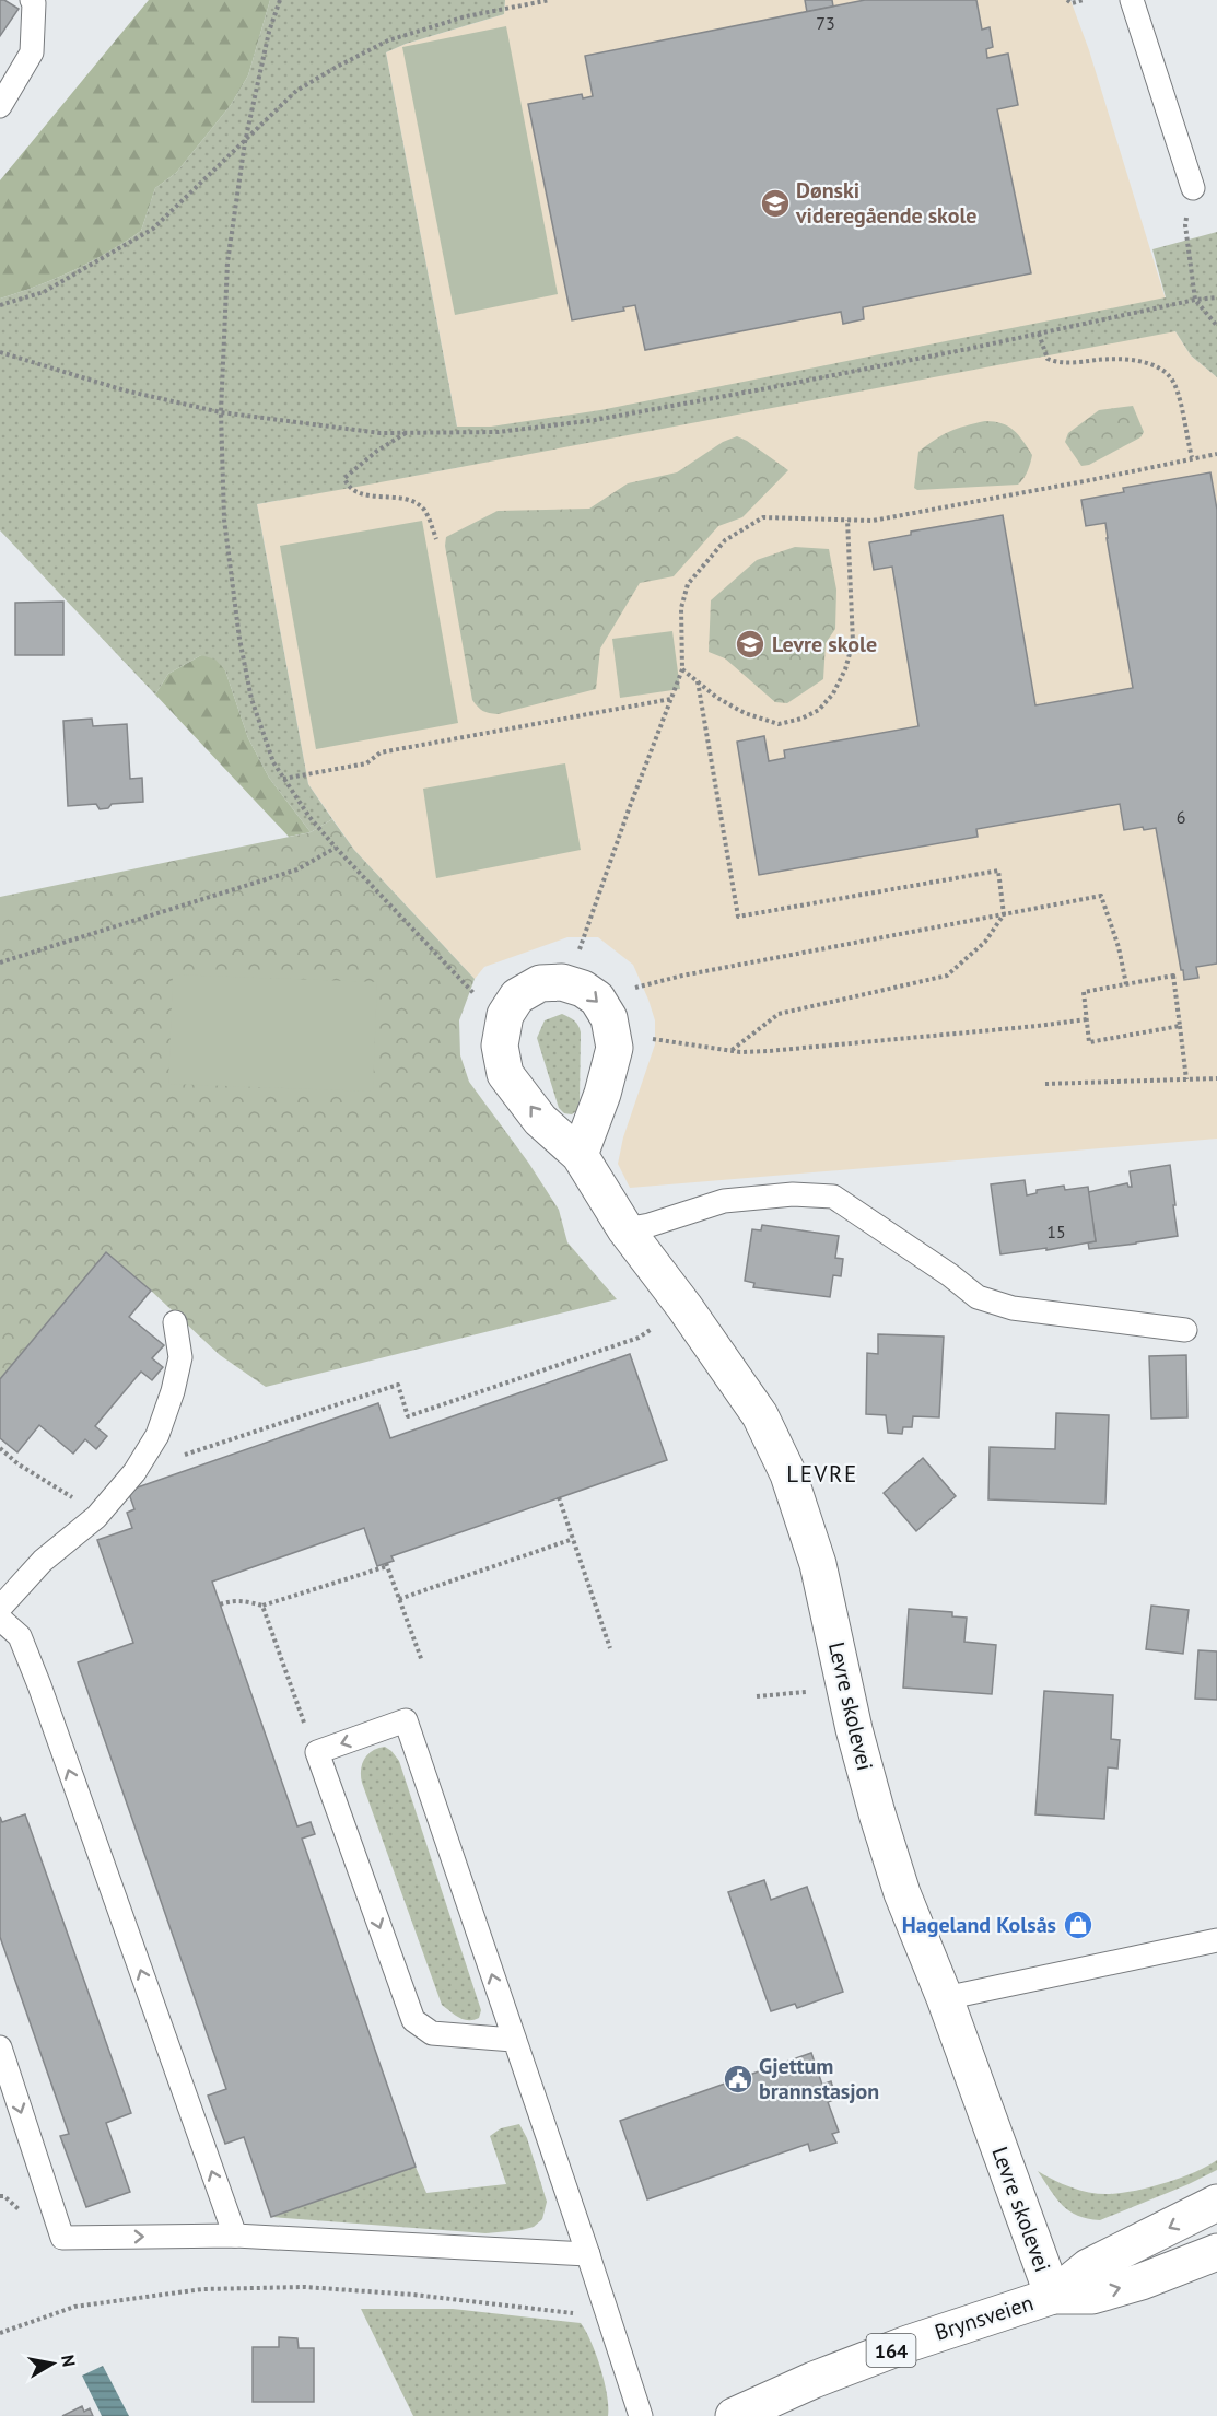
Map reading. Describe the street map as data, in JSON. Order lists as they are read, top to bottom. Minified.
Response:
{"streets":{"street":["Levre skolevei","Brynsveien","164"]},"crossings":[["Levre skolevei","Brynsveien"]],"districts":["LEVRE"],"places":{"school or university":["Dønski videregående skole","Levre skole"],"shop":["Hageland Kolsås"],"public building":["Gjettum brannstasjon"]},"house_numbers":["73","6","15"],"north":"right"}
